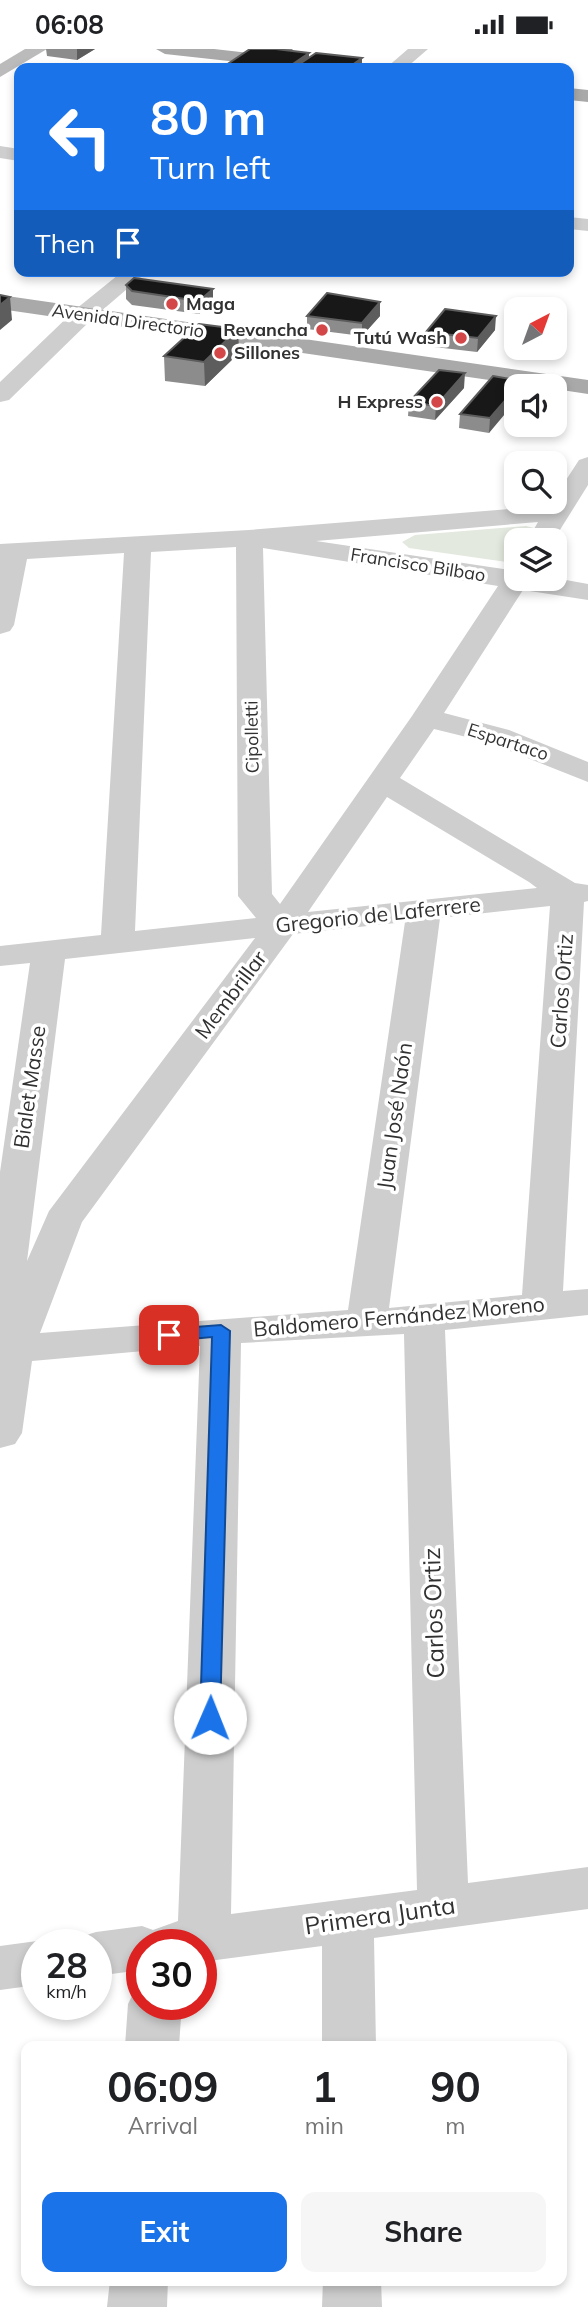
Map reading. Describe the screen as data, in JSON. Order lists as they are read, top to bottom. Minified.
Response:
{"streets":{"main road":["Avenida Directorio"],"street":["Francisco Bilbao","Cipolletti","Espartaco","Gregorio de Laferrere","Carlos Ortiz","Membrillar","Bialet Masse","Juan José Naón","Baldomero Fernández Moreno","Primera Junta"]},"crossings":[["Francisco Bilbao","Cipolletti"],["Cipolletti","Gregorio de Laferrere"],["Cipolletti","Membrillar"],["Espartaco","Membrillar"],["Gregorio de Laferrere","Carlos Ortiz"],["Gregorio de Laferrere","Membrillar"],["Gregorio de Laferrere","Bialet Masse"],["Gregorio de Laferrere","Juan José Naón"],["Carlos Ortiz","Baldomero Fernández Moreno"],["Carlos Ortiz","Primera Junta"],["Membrillar","Bialet Masse"],["Membrillar","Baldomero Fernández Moreno"],["Bialet Masse","Baldomero Fernández Moreno"],["Juan José Naón","Baldomero Fernández Moreno"]],"places":["Maga","Revancha","Tutú Wash","Sillones","H Express"],"north":"top right","page":{"status":"06:08","turn":["80 m","Turn left"],"then":"Then","speed":"28 km/h","limit":"30","eta":["06:09","Arrival","1","min","90","m"],"buttons":["Exit","Share"]}}
